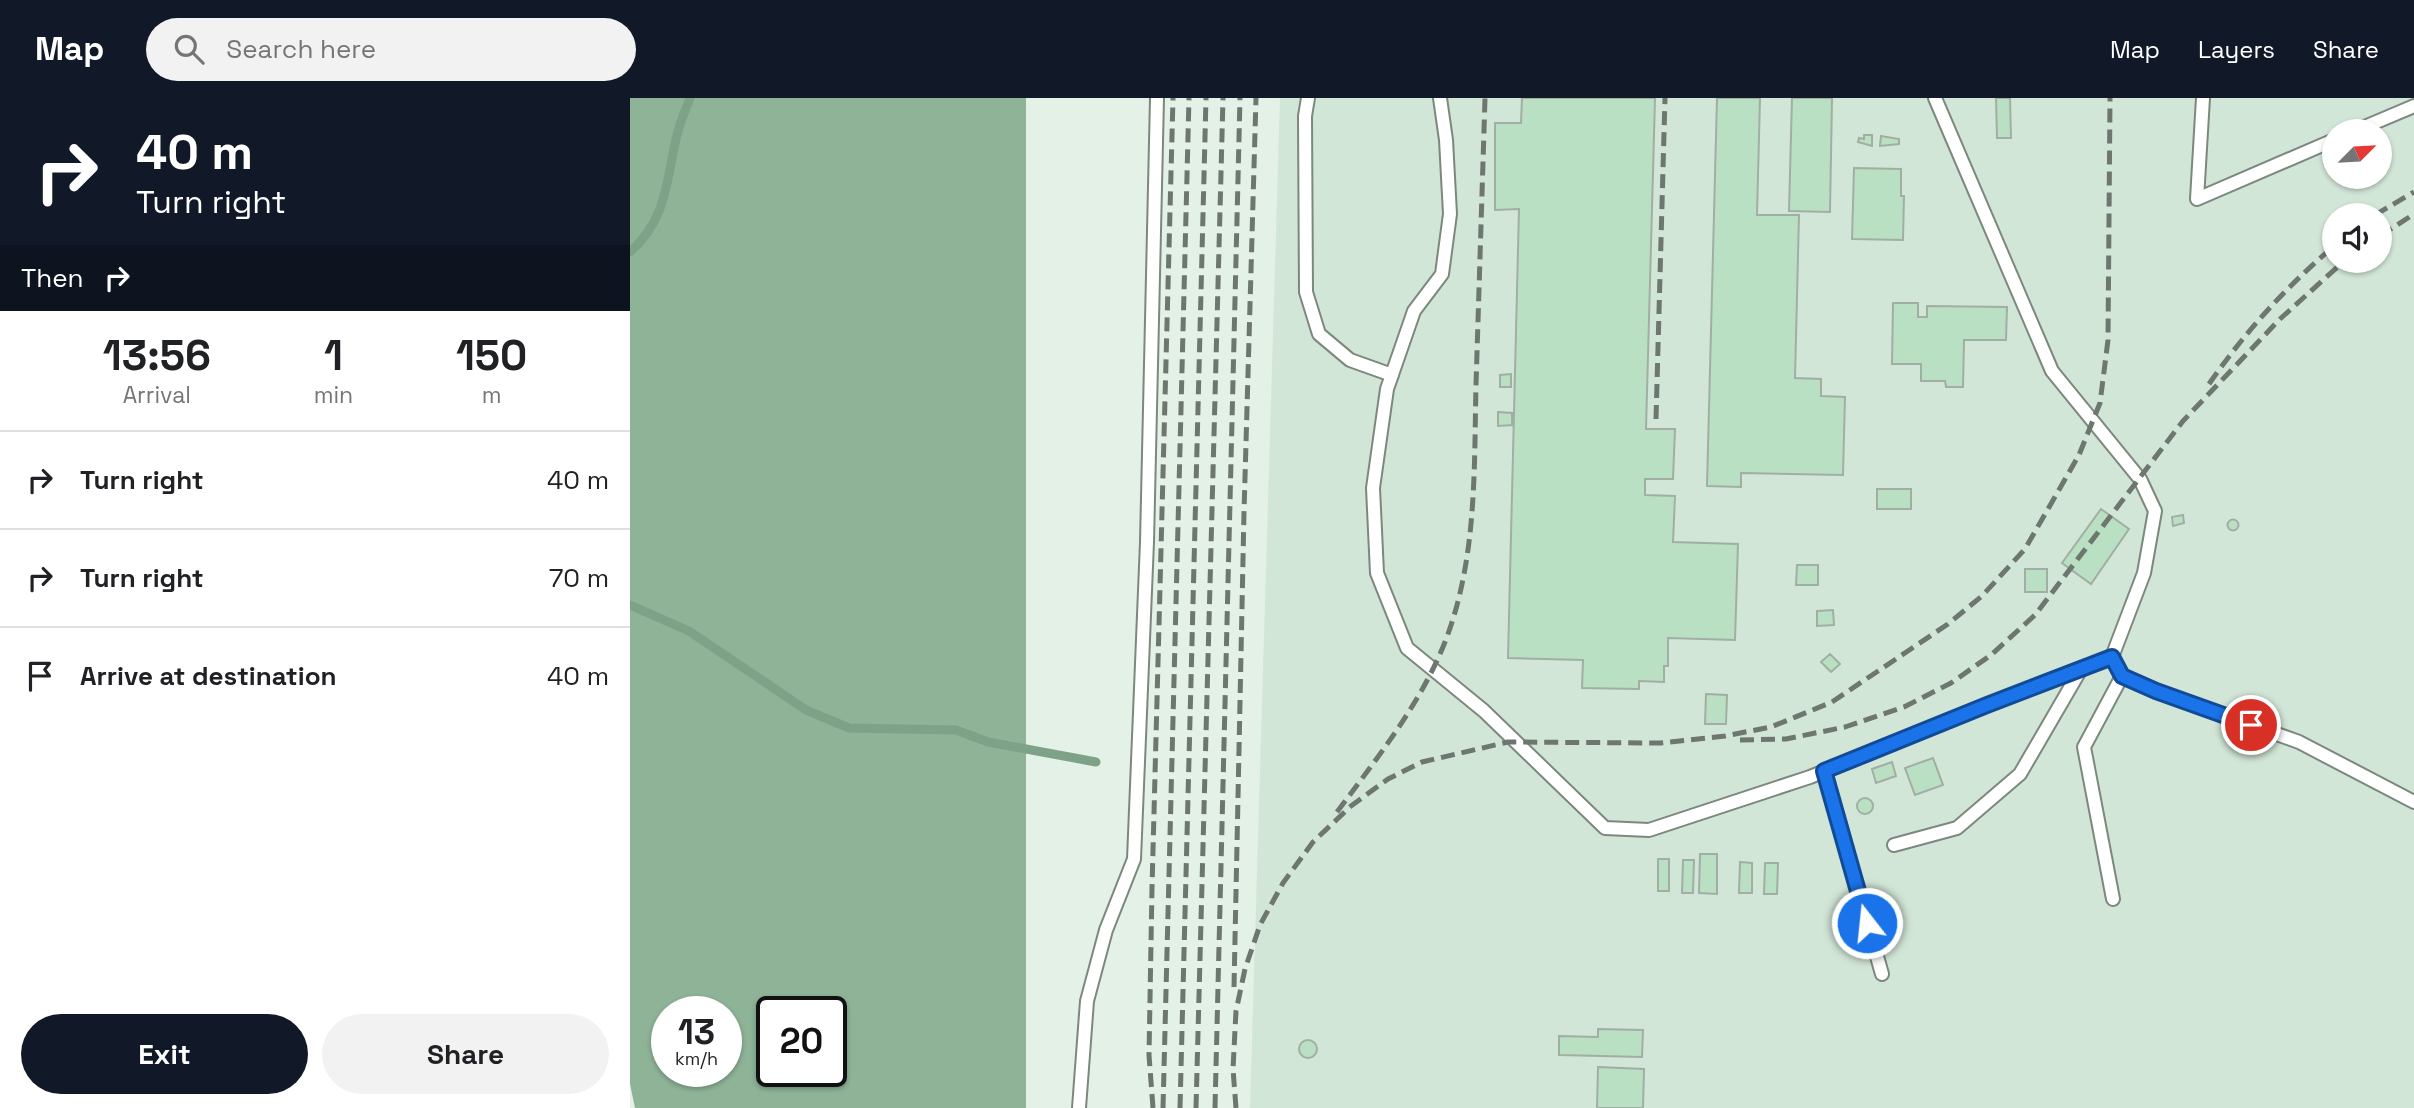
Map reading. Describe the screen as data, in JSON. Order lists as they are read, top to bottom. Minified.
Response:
{"north":"top right","page":{"header":"Map","search":"Search here","nav":["Map","Layers","Share"],"turn":["40 m","Turn right"],"then":"Then","eta":["13:56","Arrival","1","min","150","m"],"list":[{"name":"Turn right","value":"40 m"},{"name":"Turn right","value":"70 m"},{"name":"Arrive at destination","value":"40 m"}],"speed":"13 km/h","limit":"20","buttons":["Exit","Share"]}}
